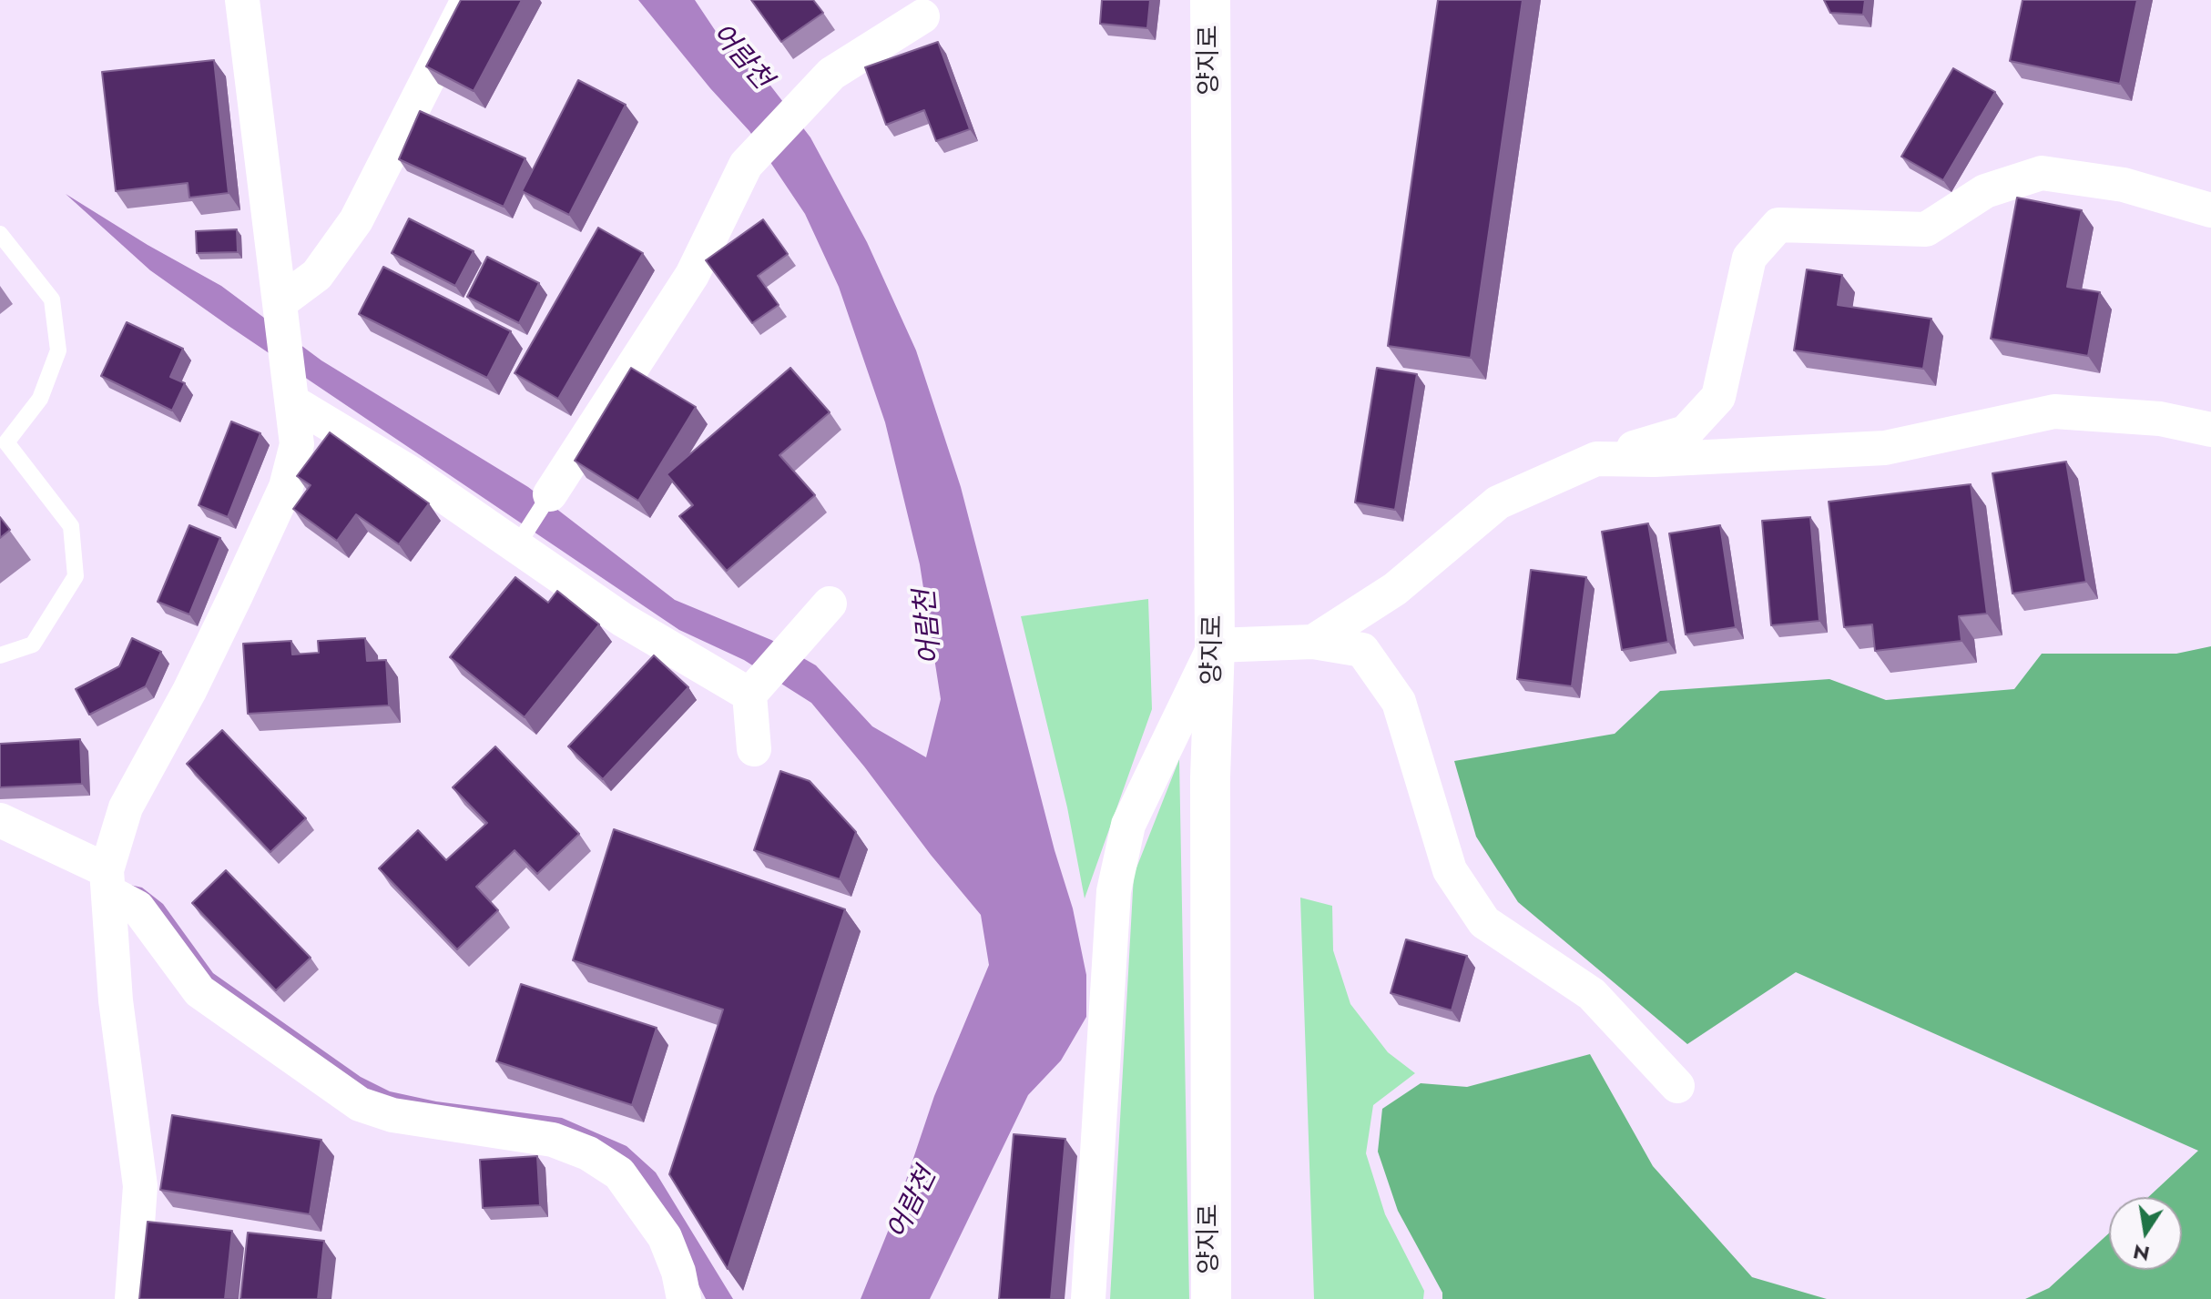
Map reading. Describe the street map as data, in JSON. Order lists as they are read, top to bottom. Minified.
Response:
{"streets":{"street":["양지로"]},"water":["어람천"],"north":"bottom"}
